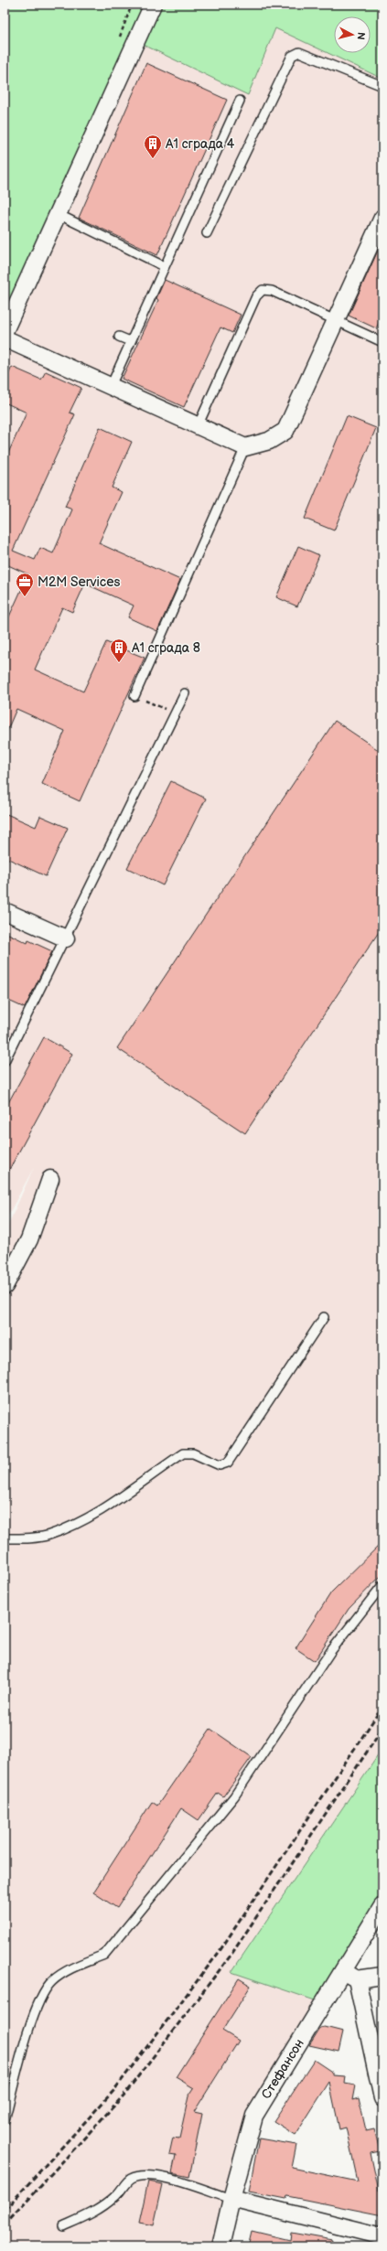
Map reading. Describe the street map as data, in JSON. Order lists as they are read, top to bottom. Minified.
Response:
{"streets":{"street":["Стефансон"]},"places":{"building":["А1 сграда 4","А1 сграда 8"],"office":["M2M Services"]},"north":"right"}
